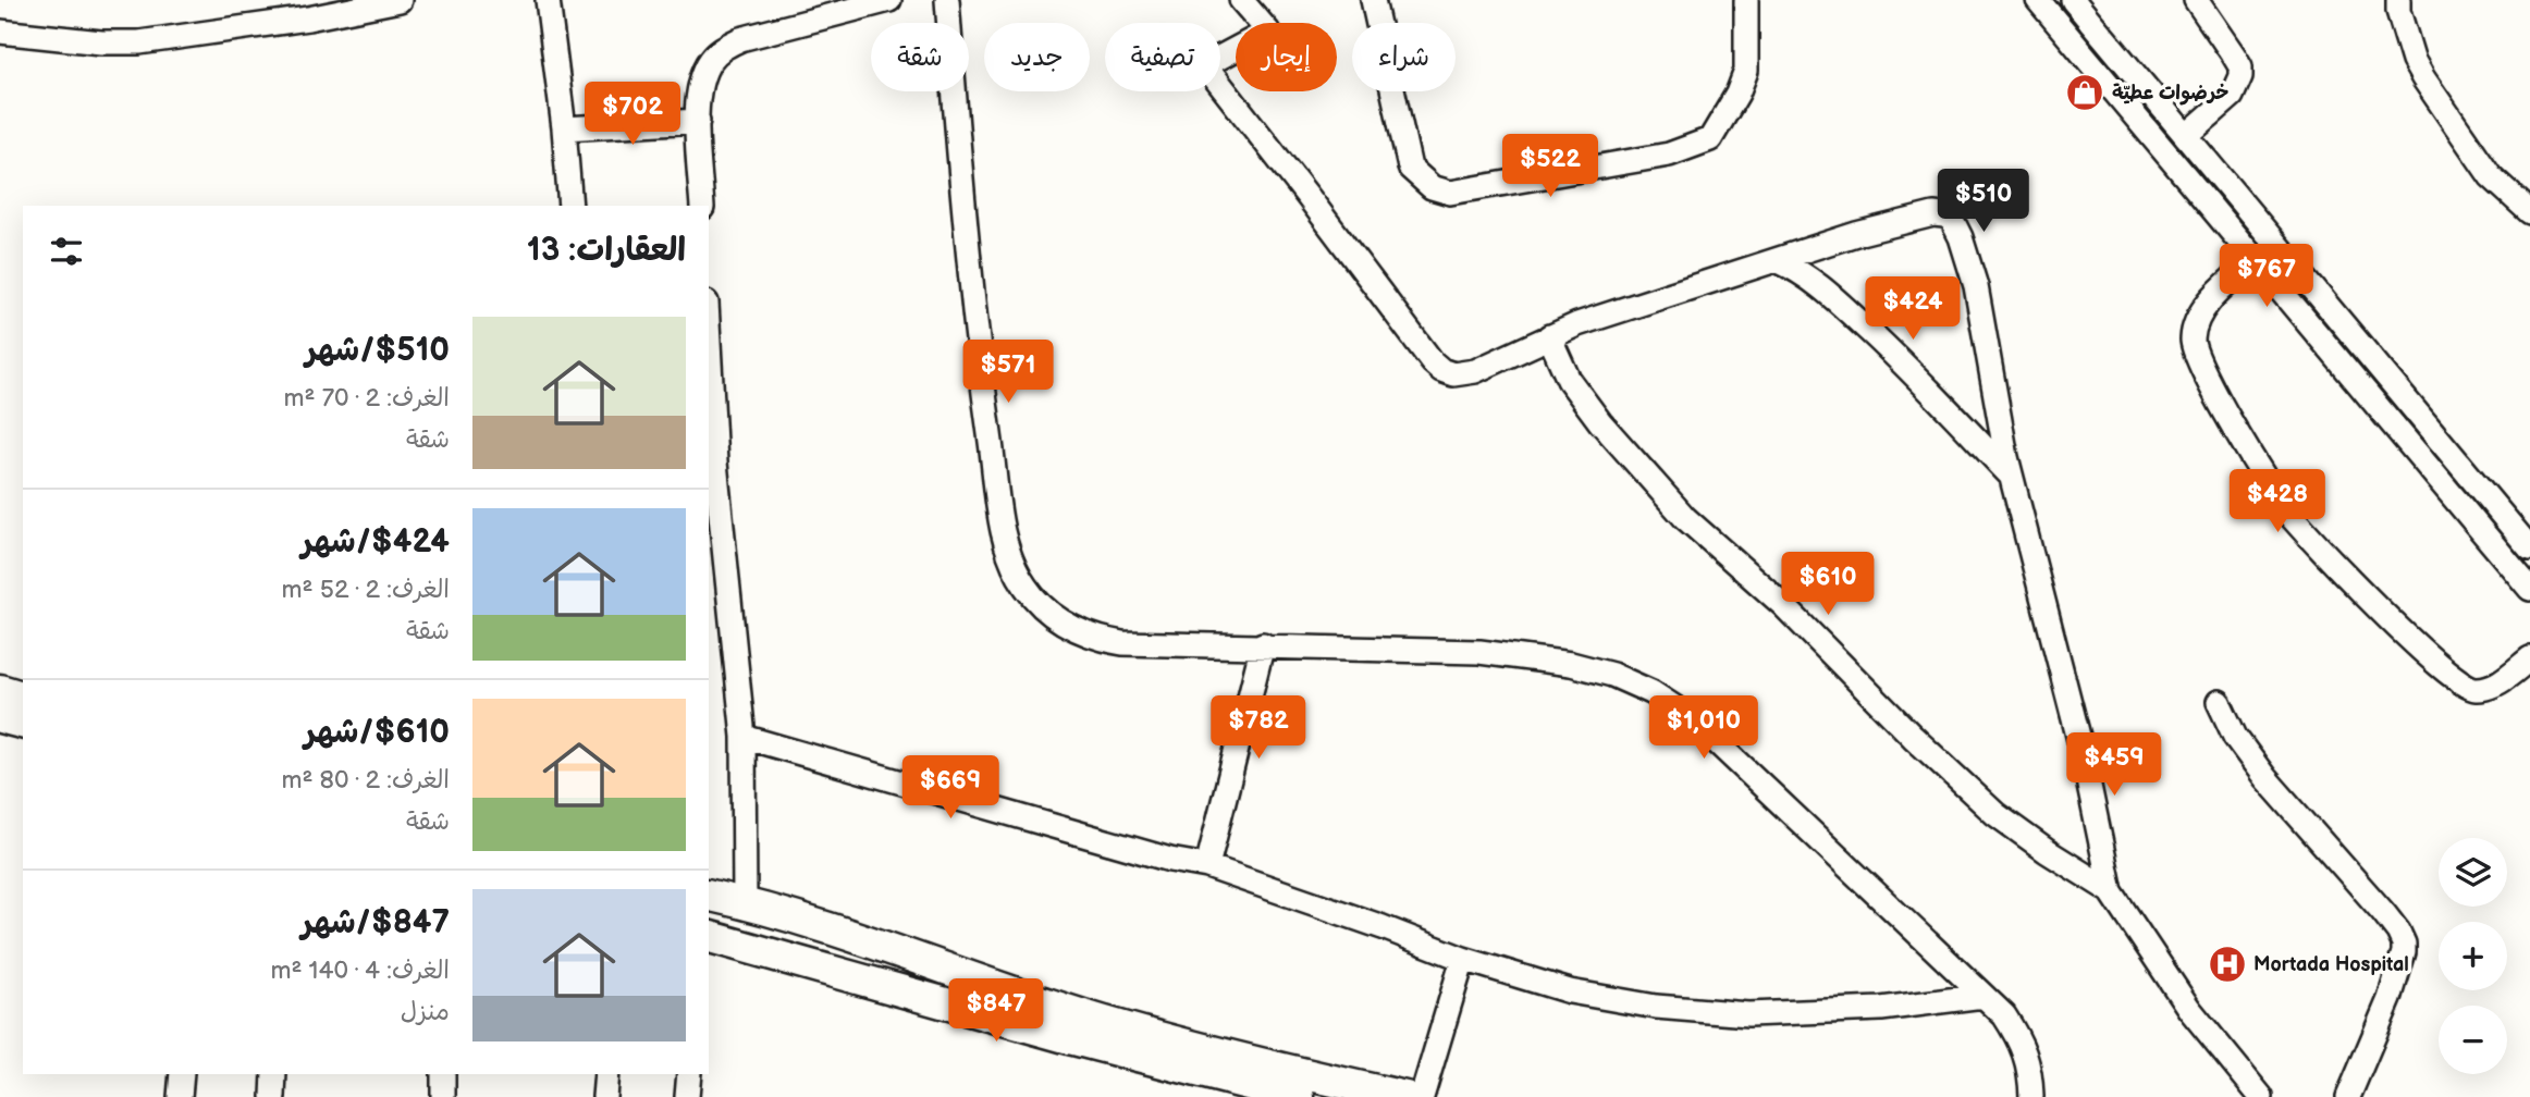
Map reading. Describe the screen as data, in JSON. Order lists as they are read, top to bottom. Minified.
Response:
{"places":{"shop":["خرضوات عطيّة"],"hospital":["Mortada Hospital"]},"page":{"chip":["شراء","إيجار","تصفية","جديد","شقة"],"price":["$702","$522","$510","$767","$424","$571","$428","$610","$782","$1,010","$459","$669","$847"],"heading":"العقارات: 13","list":[{"name":"$510/شهر","note":"الغرف: 2 · 70 m² · شقة"},{"name":"$424/شهر","note":"الغرف: 2 · 52 m² · شقة"},{"name":"$610/شهر","note":"الغرف: 2 · 80 m² · شقة"},{"name":"$847/شهر","note":"الغرف: 4 · 140 m² · منزل"}],"map_buttons":["+","−"]}}
